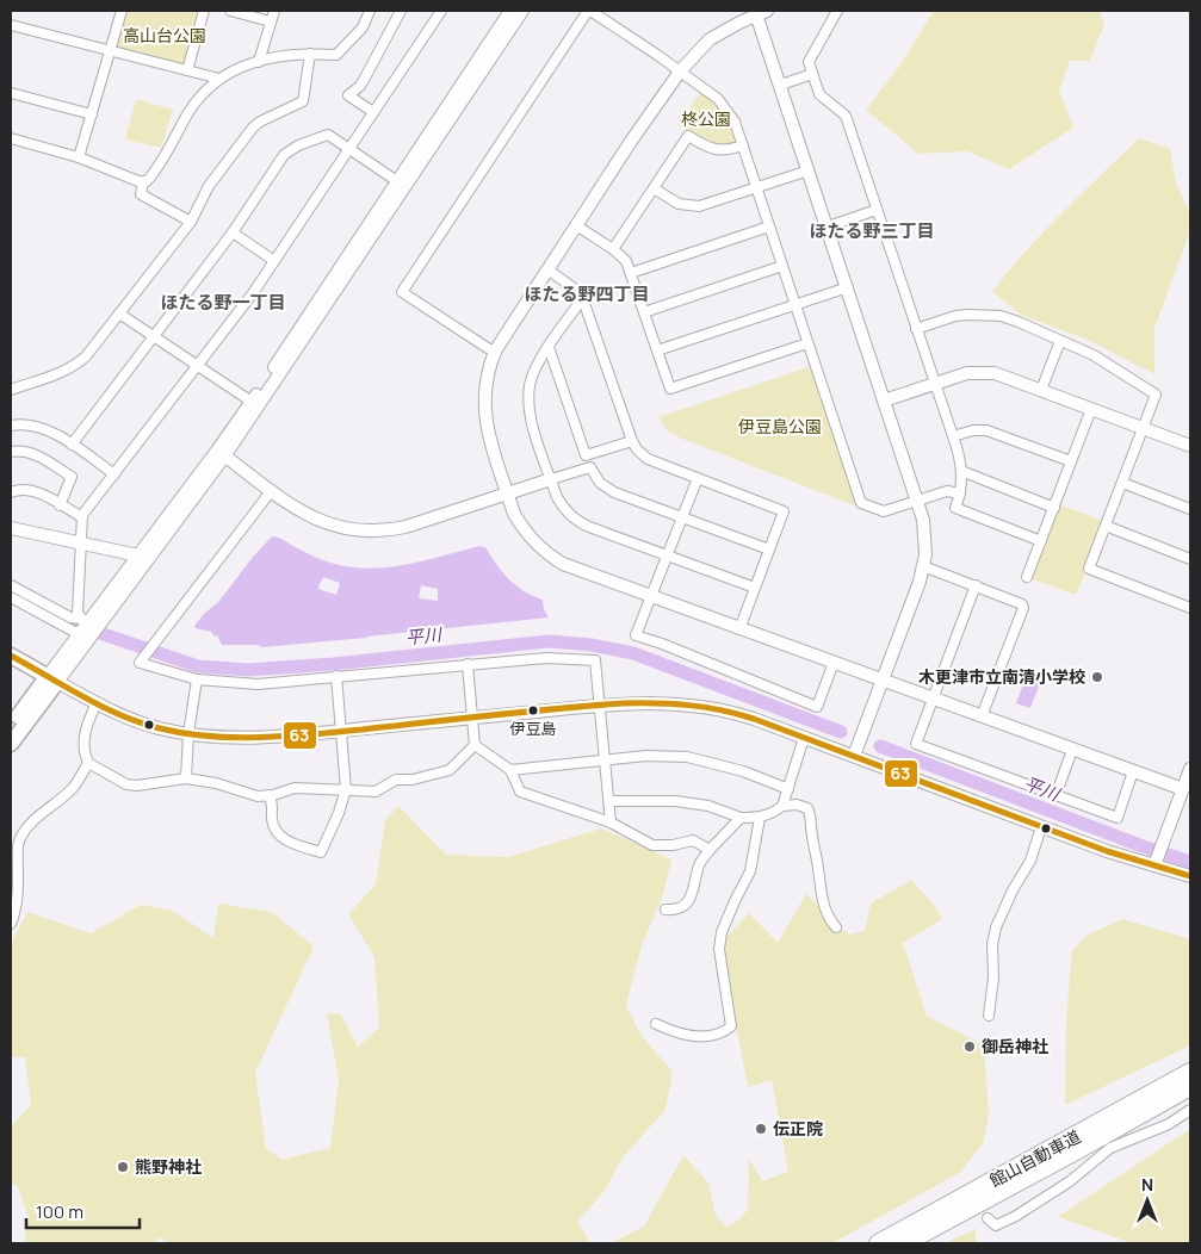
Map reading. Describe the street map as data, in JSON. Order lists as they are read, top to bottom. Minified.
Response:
{"streets":{"highway":["館山自動車道"]},"districts":["ほたる野三丁目","ほたる野四丁目","ほたる野一丁目"],"water":["平川"],"parks":["高山台公園","柊公園","伊豆島公園"],"places":["木更津市立南清小学校","伊豆島","御岳神社","伝正院","熊野神社"],"lines":["transit line 63"],"scale_bar":"100 m","north":"top"}
